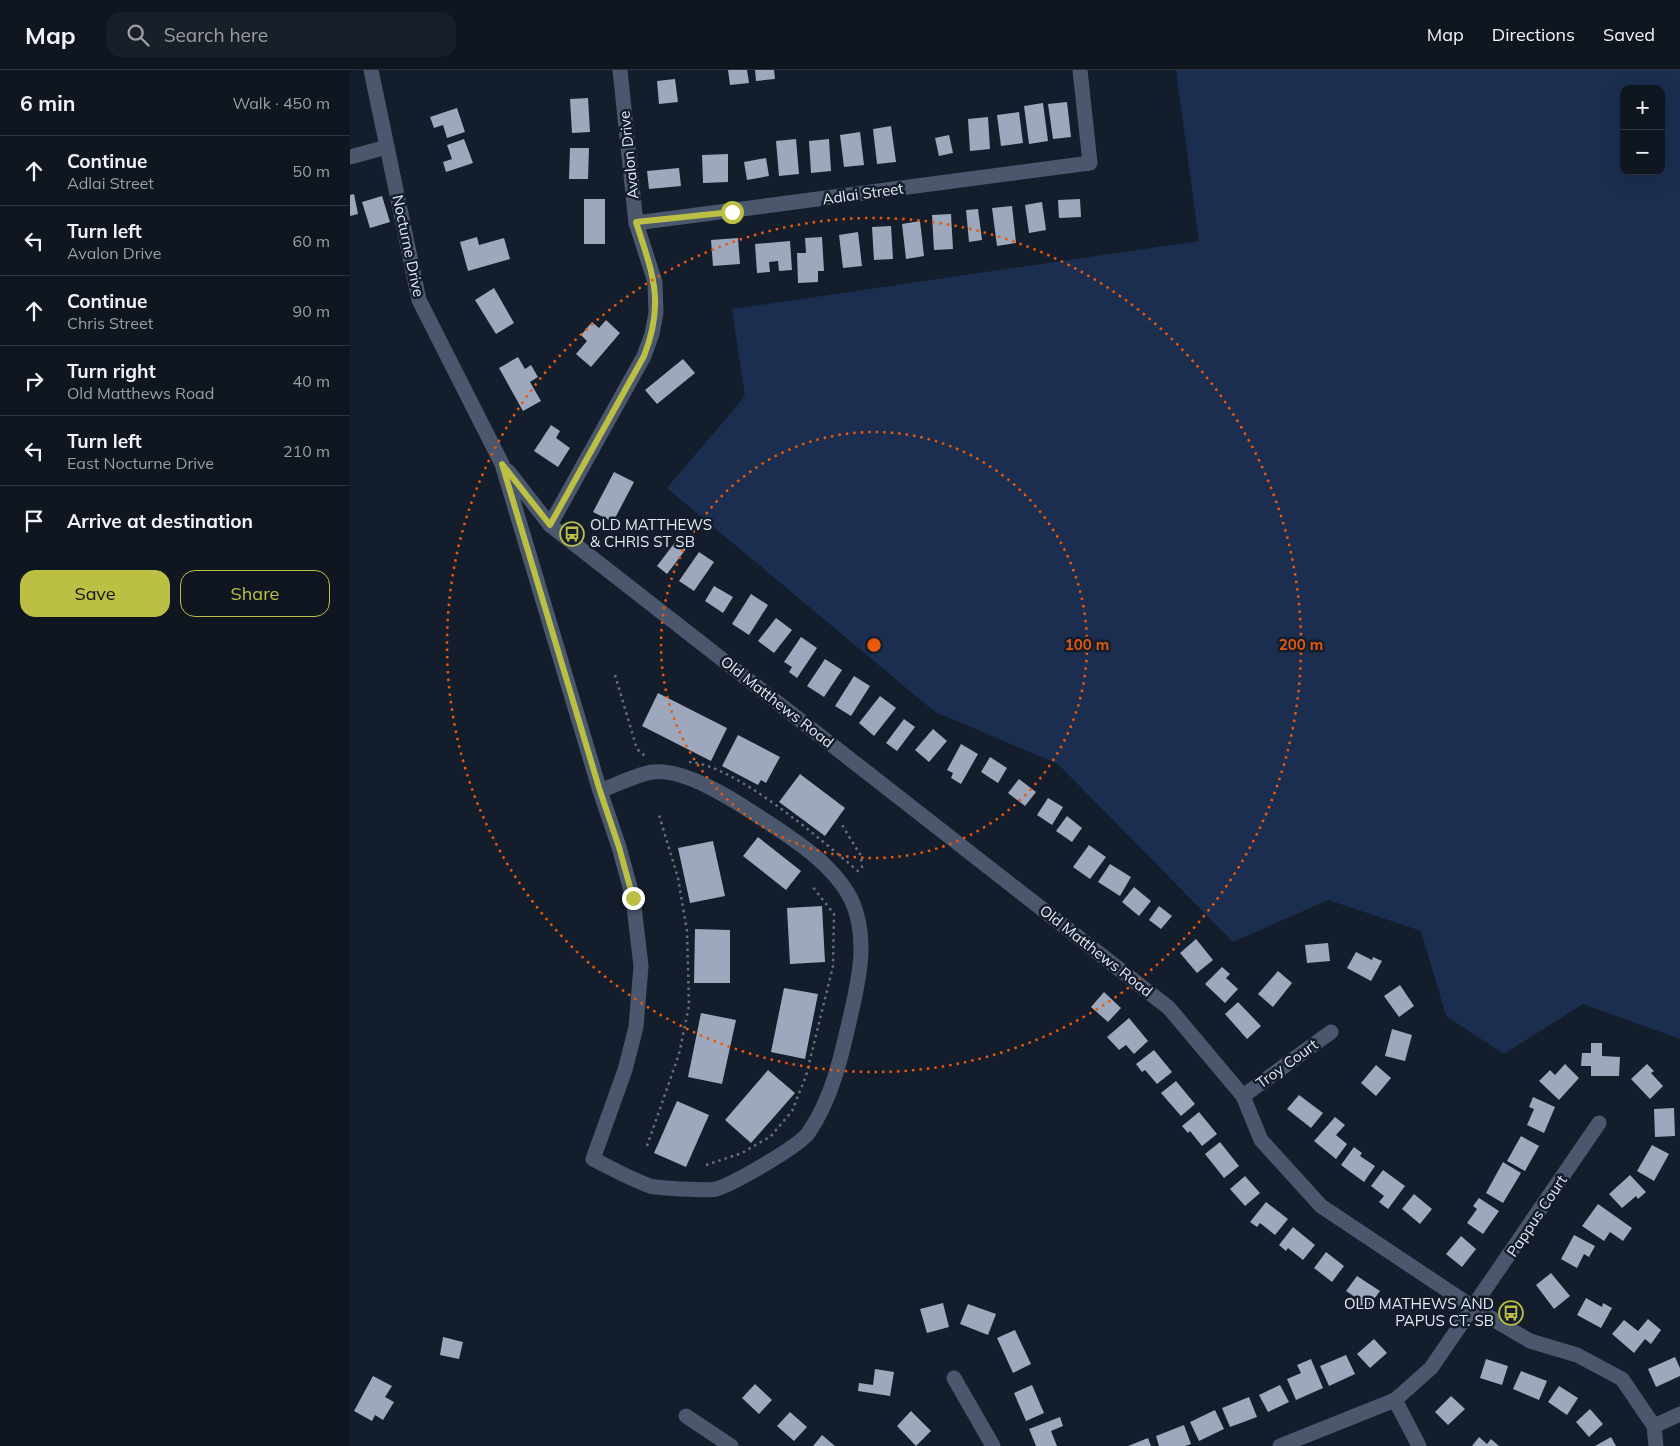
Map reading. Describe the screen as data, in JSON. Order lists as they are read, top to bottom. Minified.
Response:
{"streets":{"street":["Avalon Drive","Adlai Street","Nocturne Drive","Old Matthews Road","Troy Court","Pappus Court"]},"crossings":[["Avalon Drive","Adlai Street"],["Avalon Drive","Old Matthews Road"],["Nocturne Drive","Old Matthews Road"],["Old Matthews Road","Troy Court"],["Old Matthews Road","Pappus Court"]],"places":{"bus stop":["OLD MATTHEWS & CHRIS ST SB","OLD MATHEWS AND PAPUS CT. SB"]},"page":{"header":"Map","search":"Search here","nav":["Map","Directions","Saved"],"heading":["6 min","Walk · 450 m"],"map_buttons":["+","−"],"list":[["Continue","Adlai Street","50 m"],["Turn left","Avalon Drive","60 m"],["Continue","Chris Street","90 m"],["Turn right","Old Matthews Road","40 m"],["Turn left","East Nocturne Drive","210 m"],"Arrive at destination"],"buttons":["Save","Share"]},"rings":["100 m","200 m"]}
